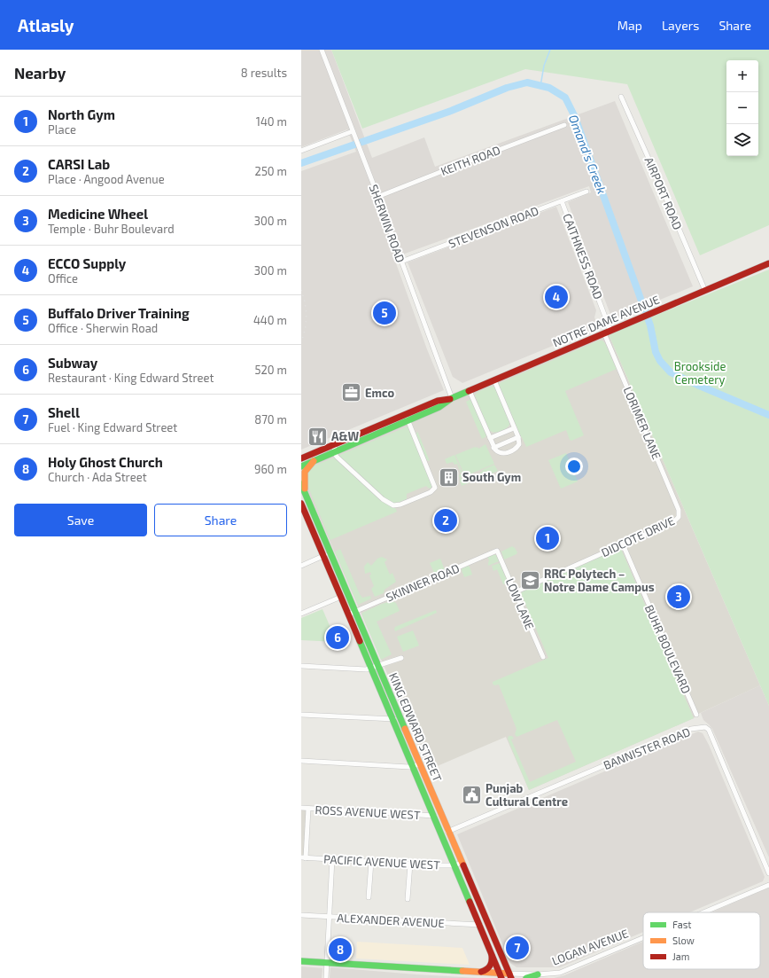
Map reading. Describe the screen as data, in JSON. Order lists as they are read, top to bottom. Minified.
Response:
{"streets":{"main road":["NOTRE DAME AVENUE","KING EDWARD STREET","LOGAN AVENUE"],"street":["KEITH ROAD","AIRPORT ROAD","SHERWIN ROAD","STEVENSON ROAD","CAITHNESS ROAD","LORIMER LANE","DIDCOTE DRIVE","SKINNER ROAD","LOW LANE","BUHR BOULEVARD","BANNISTER ROAD","ROSS AVENUE WEST","PACIFIC AVENUE WEST","ALEXANDER AVENUE"]},"crossings":[["KEITH ROAD","SHERWIN ROAD"],["AIRPORT ROAD","NOTRE DAME AVENUE"],["SHERWIN ROAD","STEVENSON ROAD"],["SHERWIN ROAD","NOTRE DAME AVENUE"],["STEVENSON ROAD","CAITHNESS ROAD"],["CAITHNESS ROAD","NOTRE DAME AVENUE"],["NOTRE DAME AVENUE","LORIMER LANE"],["LORIMER LANE","DIDCOTE DRIVE"],["DIDCOTE DRIVE","LOW LANE"],["DIDCOTE DRIVE","BUHR BOULEVARD"],["SKINNER ROAD","LOW LANE"],["SKINNER ROAD","KING EDWARD STREET"],["KING EDWARD STREET","BANNISTER ROAD"],["KING EDWARD STREET","ROSS AVENUE WEST"],["KING EDWARD STREET","PACIFIC AVENUE WEST"],["KING EDWARD STREET","ALEXANDER AVENUE"],["KING EDWARD STREET","LOGAN AVENUE"]],"water":["Omand's Creek"],"parks":["Brookside Cemetery"],"places":{"office":["Emco"],"restaurant":["A&W"],"building":["South Gym"],"school or university":["RRC Polytech – Notre Dame Campus"],"public building":["Punjab Cultural Centre"]},"legend":["Fast","Slow","Jam"],"page":{"header":"Atlasly","nav":["Map","Layers","Share"],"heading":["Nearby","8 results"],"map_buttons":["+","−"],"list":[{"mark":"1","name":"North Gym","note":"Place","value":"140 m"},{"mark":"2","name":"CARSI Lab","note":"Place · Angood Avenue","value":"250 m"},{"mark":"3","name":"Medicine Wheel","note":"Temple · Buhr Boulevard","value":"300 m"},{"mark":"4","name":"ECCO Supply","note":"Office","value":"300 m"},{"mark":"5","name":"Buffalo Driver Training","note":"Office · Sherwin Road","value":"440 m"},{"mark":"6","name":"Subway","note":"Restaurant · King Edward Street","value":"520 m"},{"mark":"7","name":"Shell","note":"Fuel · King Edward Street","value":"870 m"},{"mark":"8","name":"Holy Ghost Church","note":"Church · Ada Street","value":"960 m"}],"pins":["4","5","2","1","3","6","7","8"],"buttons":["Save","Share"]}}
